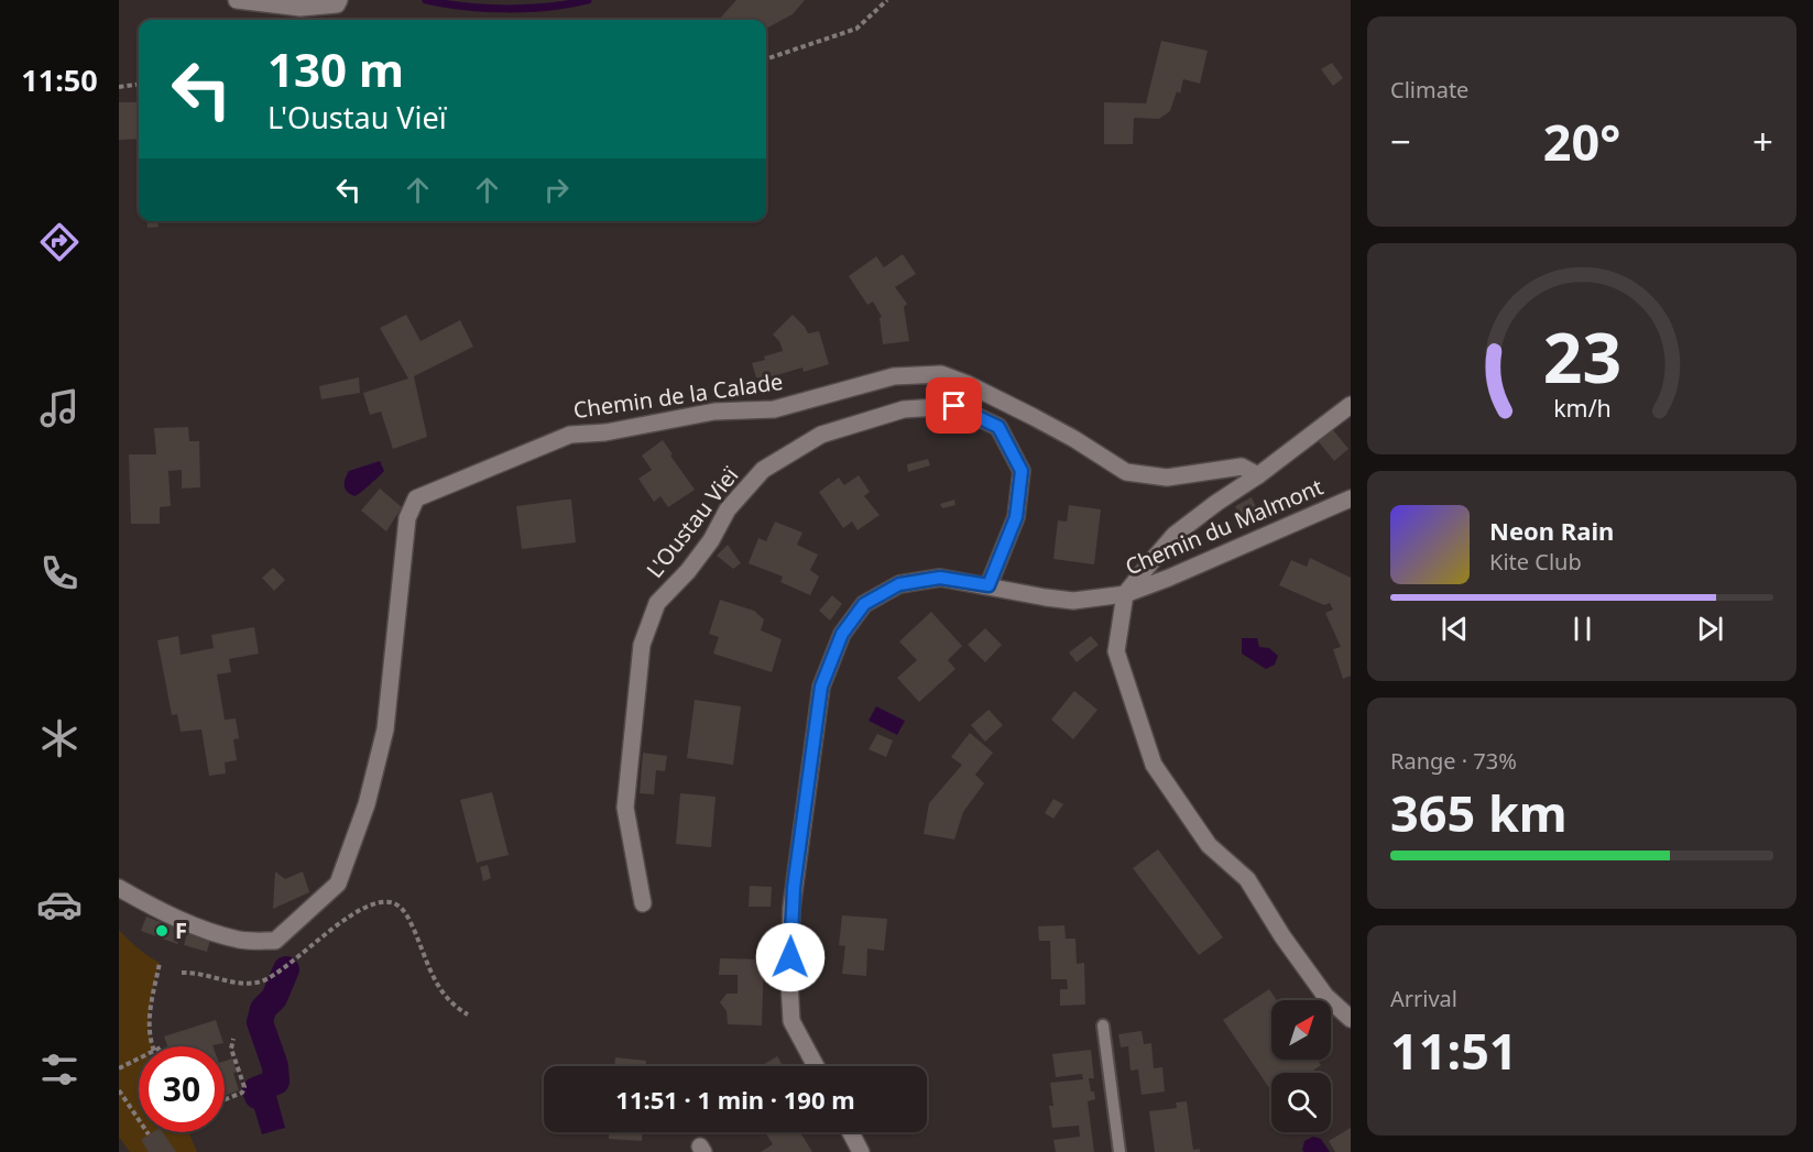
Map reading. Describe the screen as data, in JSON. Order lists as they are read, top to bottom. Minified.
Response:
{"streets":{"street":["Chemin de la Calade","L'Oustau Vieï","Chemin du Malmont"]},"crossings":[["L'Oustau Vieï","Chemin du Malmont"]],"places":["F"],"north":"top right","page":{"tabs":"11:50","tile":["Climate",["Range · 73%","365 km"],["Arrival","11:51"]],"turn":["130 m","L'Oustau Vieï"],"heat":["−","20°","+"],"song":["Neon Rain","Kite Club"],"limit":"30","trip":"11:51 · 1 min · 190 m","gauge":["23","km/h"]}}
